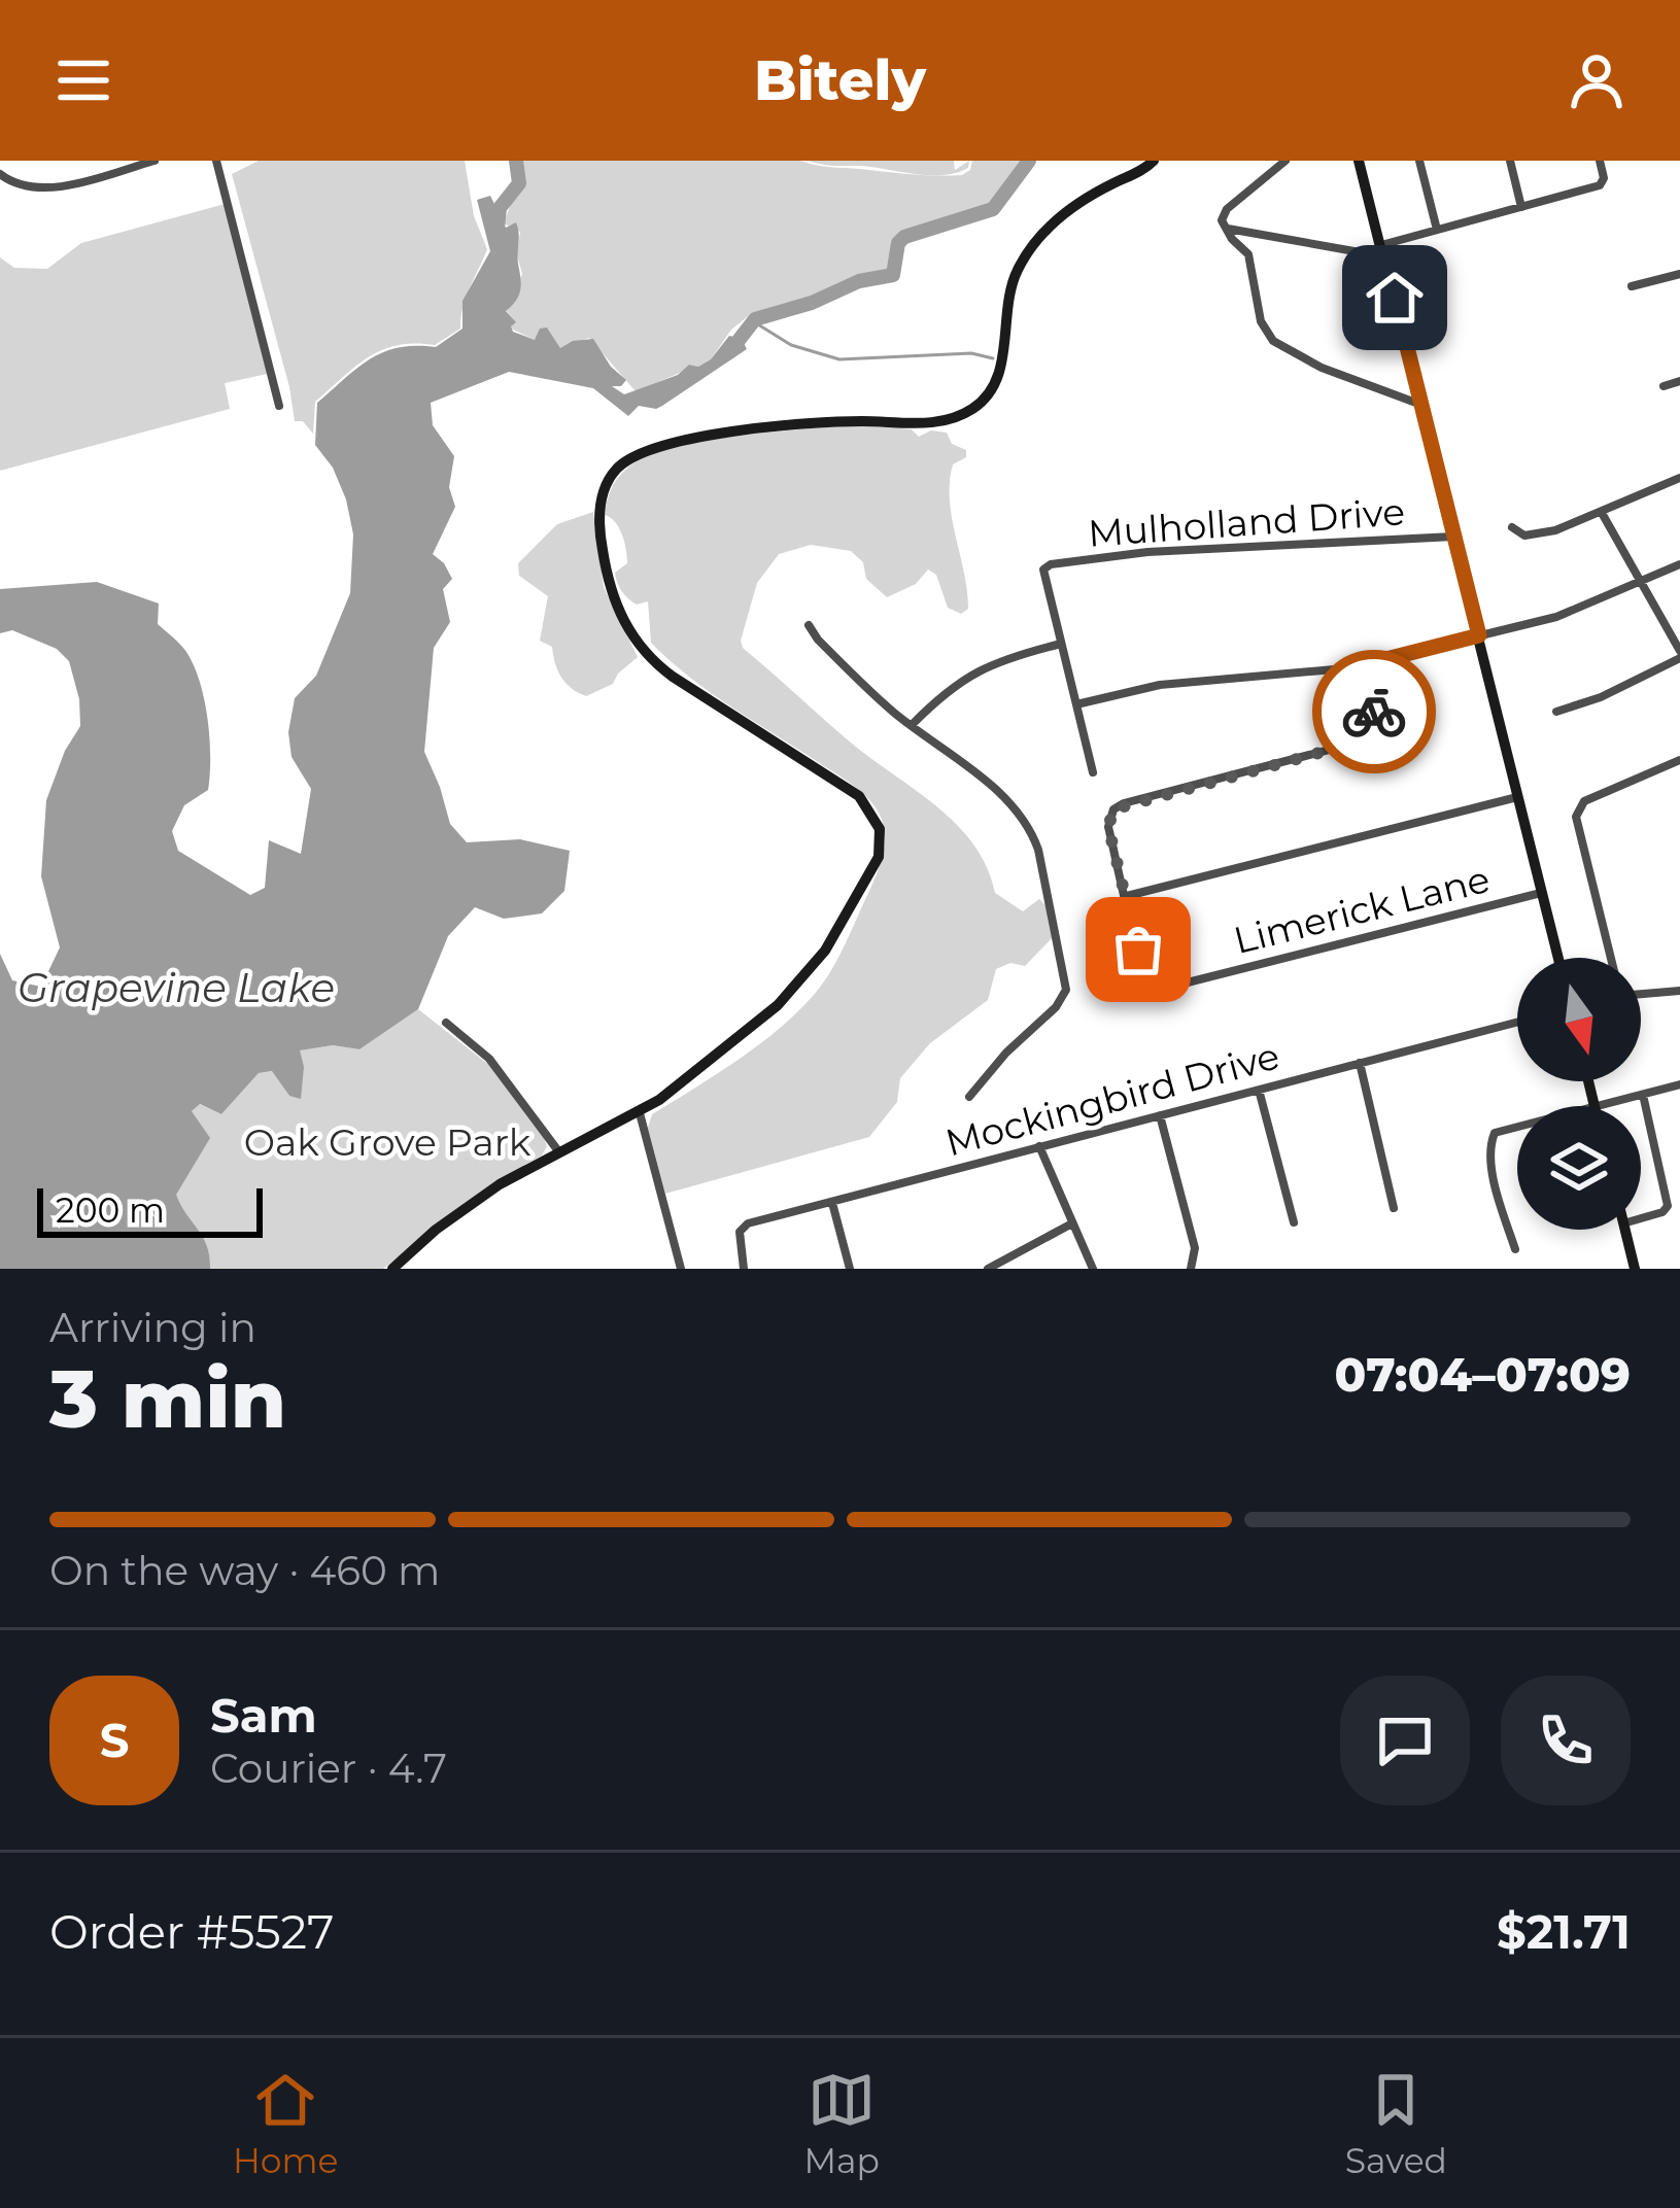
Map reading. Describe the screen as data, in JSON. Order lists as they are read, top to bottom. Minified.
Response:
{"streets":{"street":["Mulholland Drive","Limerick Lane","Mockingbird Drive"]},"water":["Grapevine Lake"],"parks":["Oak Grove Park"],"scale_bar":"200 m","north":"bottom","page":{"header":"Bitely","scale":"200 m","heading":["3 min","Arriving in","07:04–07:09"],"panel":["Sam","Courier · 4.7","Order #5527","$21.71"],"bar":"On the way · 460 m","round":"S","tabs":["Home","Map","Saved"]}}
